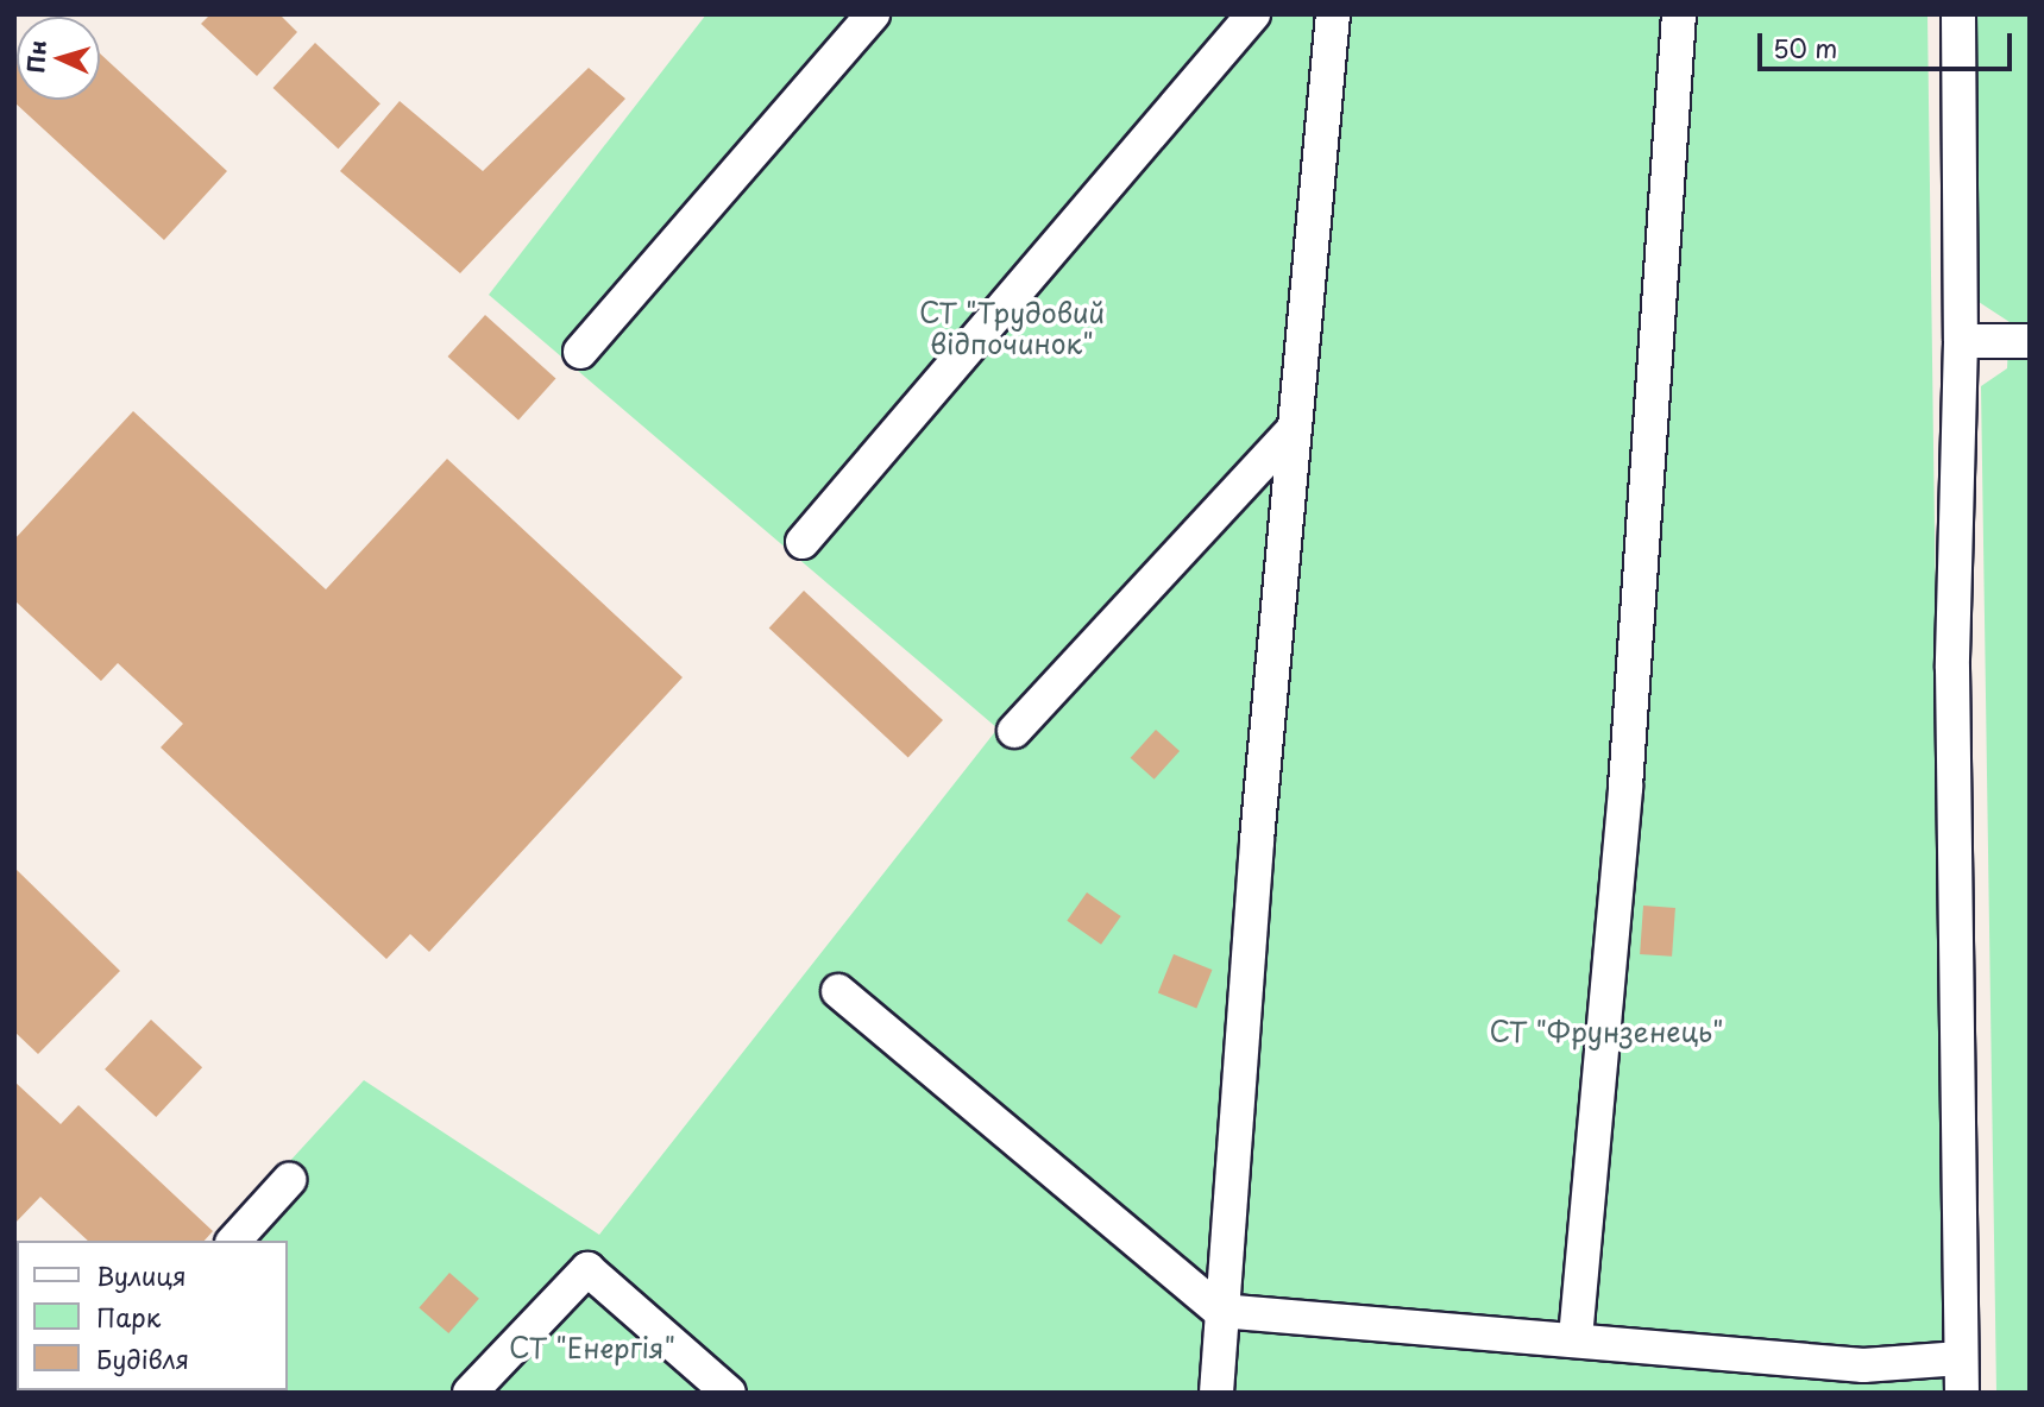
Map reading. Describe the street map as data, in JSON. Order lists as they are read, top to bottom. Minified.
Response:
{"parks":["СТ \"Трудовий відпочинок\"","СТ \"Фрунзенець\"","СТ \"Енергія\""],"legend":["Вулиця","Парк","Будівля"],"scale_bar":"50 m","north":"left"}
